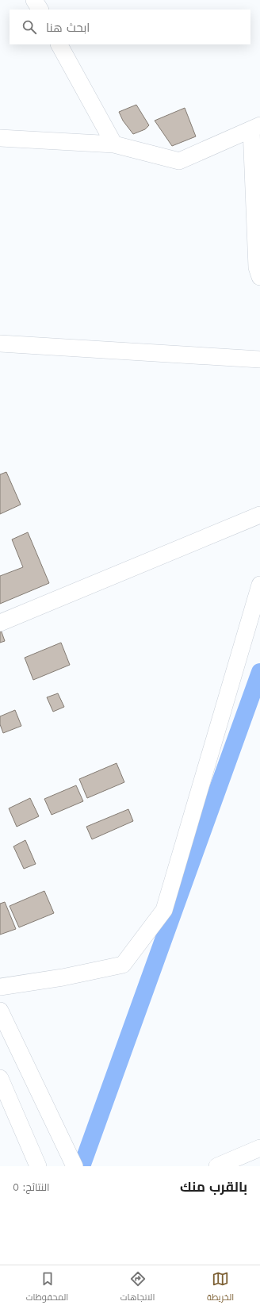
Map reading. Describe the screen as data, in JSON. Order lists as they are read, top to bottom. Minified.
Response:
{"page":{"search":"ابحث هنا","heading":["بالقرب منك","النتائج: 0"],"nav":["الخريطة","الاتجاهات","المحفوظات"]}}
